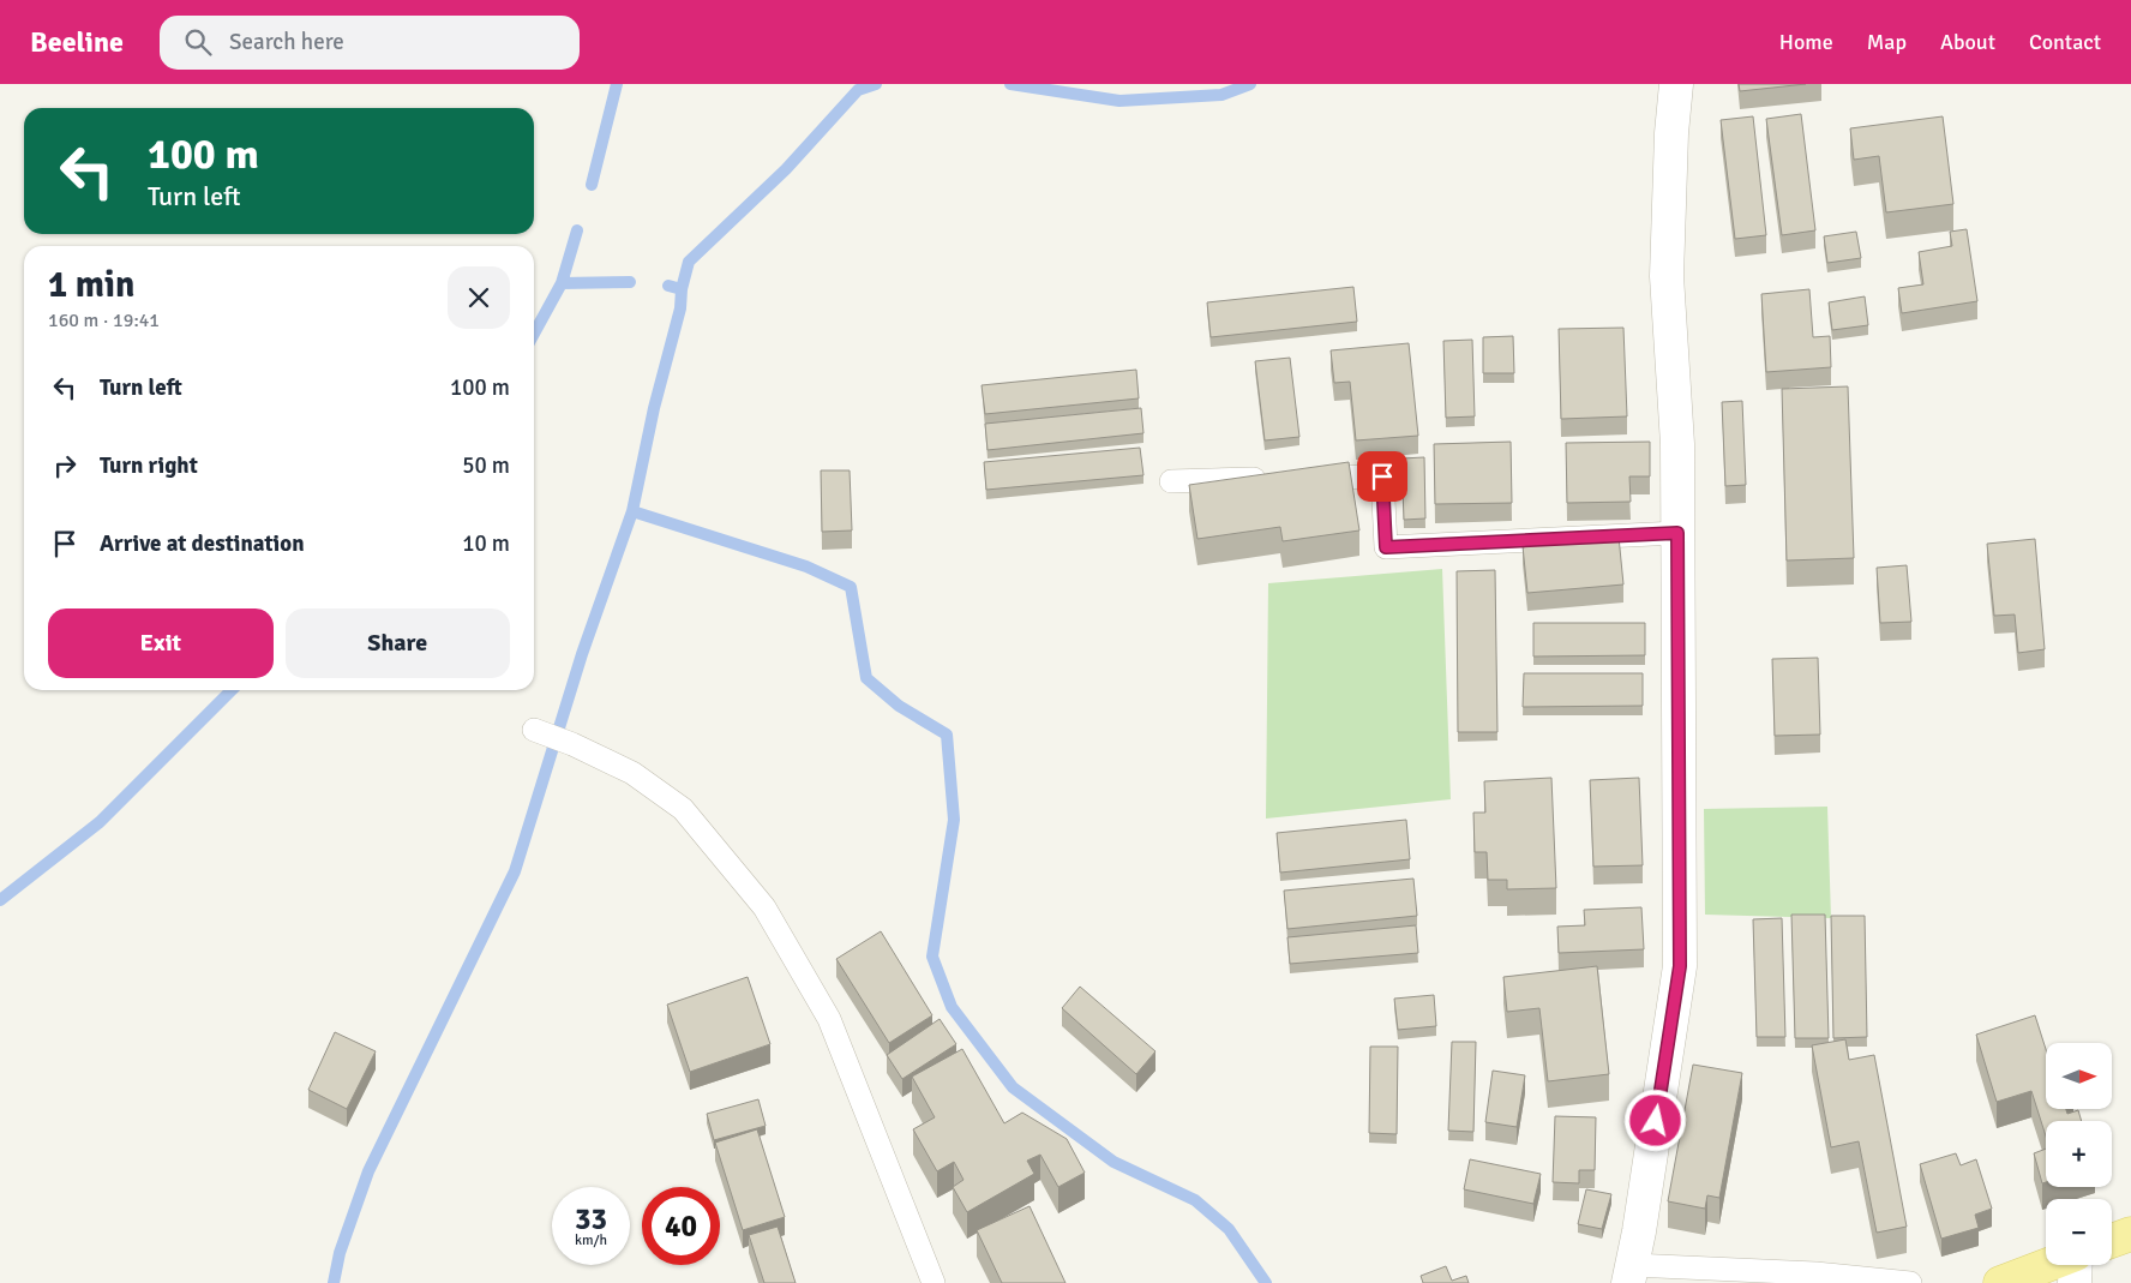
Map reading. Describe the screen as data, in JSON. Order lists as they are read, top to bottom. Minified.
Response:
{"north":"right","page":{"header":"Beeline","search":"Search here","nav":["Home","Map","About","Contact"],"turn":["100 m","Turn left"],"heading":["1 min","160 m · 19:41"],"list":[{"name":"Turn left","value":"100 m"},{"name":"Turn right","value":"50 m"},{"name":"Arrive at destination","value":"10 m"}],"buttons":["Exit","Share"],"map_buttons":["+","−"],"speed":"33 km/h","limit":"40"}}
